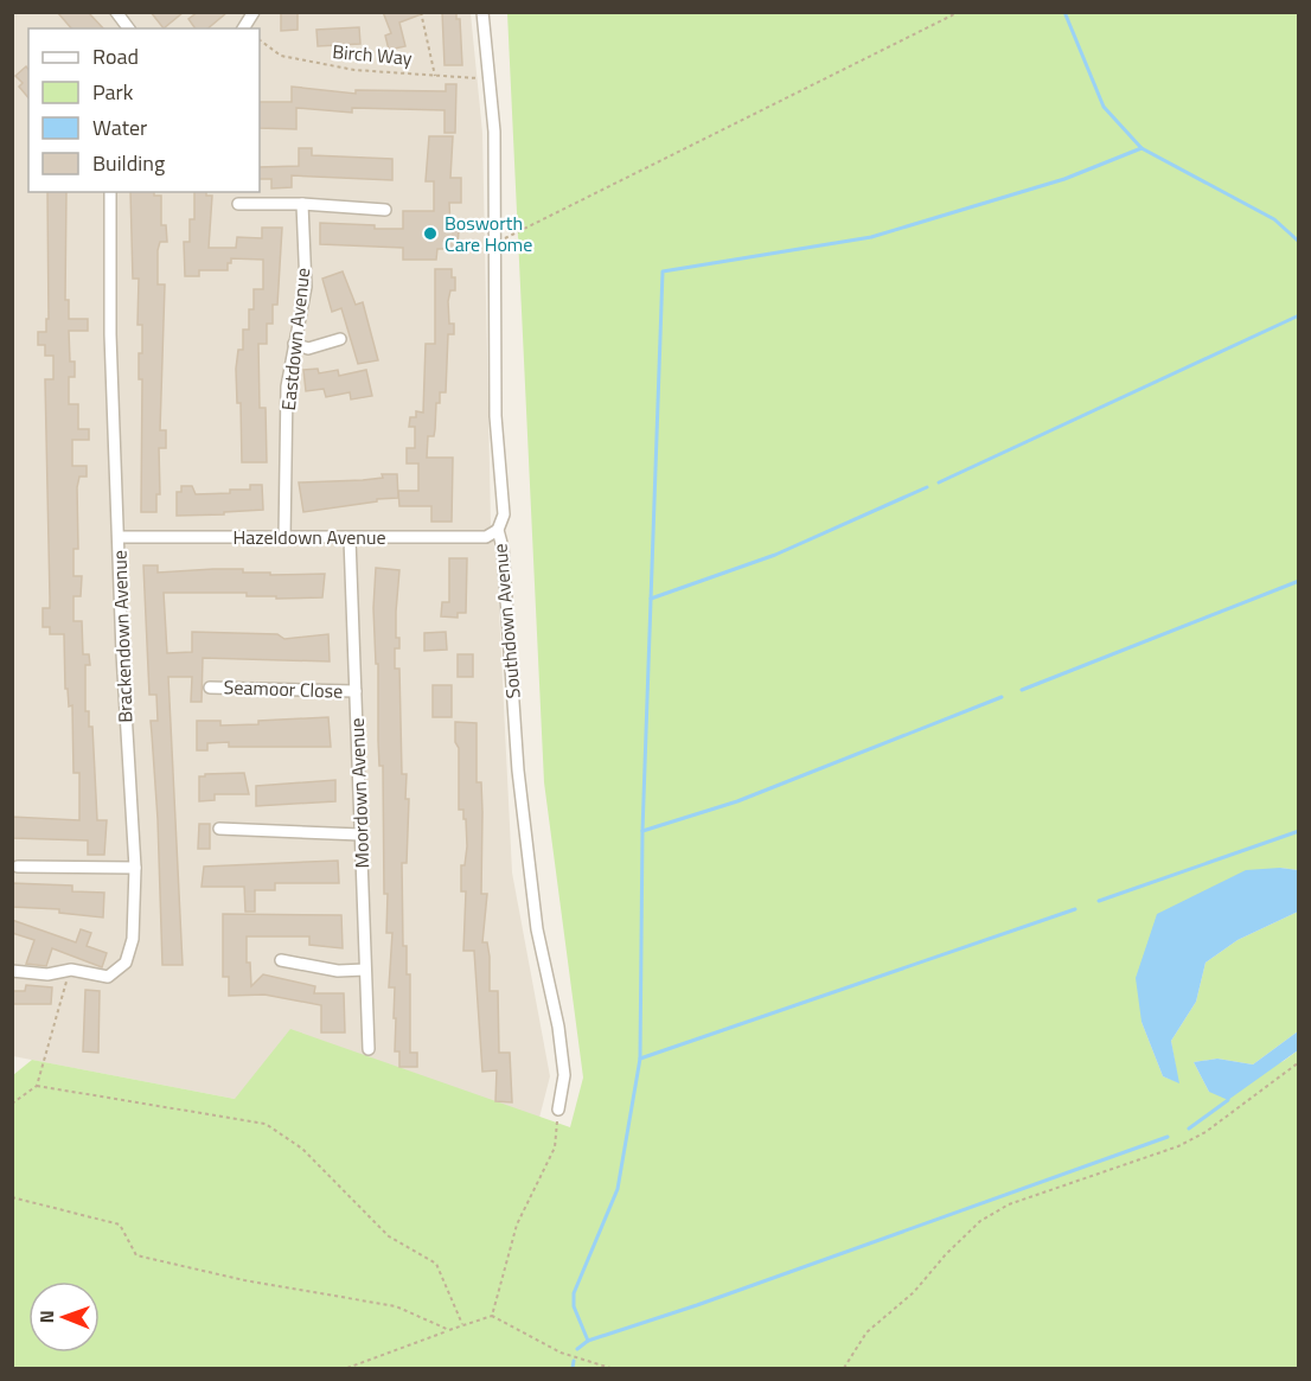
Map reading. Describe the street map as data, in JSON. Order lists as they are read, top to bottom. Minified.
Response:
{"streets":{"street":["Eastdown Avenue","Hazeldown Avenue","Southdown Avenue","Brackendown Avenue","Seamoor Close","Moordown Avenue"],"path":["Birch Way"]},"crossings":[["Birch Way","Southdown Avenue"],["Eastdown Avenue","Hazeldown Avenue"],["Hazeldown Avenue","Southdown Avenue"],["Hazeldown Avenue","Brackendown Avenue"],["Hazeldown Avenue","Moordown Avenue"],["Seamoor Close","Moordown Avenue"]],"places":["Bosworth Care Home"],"legend":["Road","Park","Water","Building"],"north":"left"}
